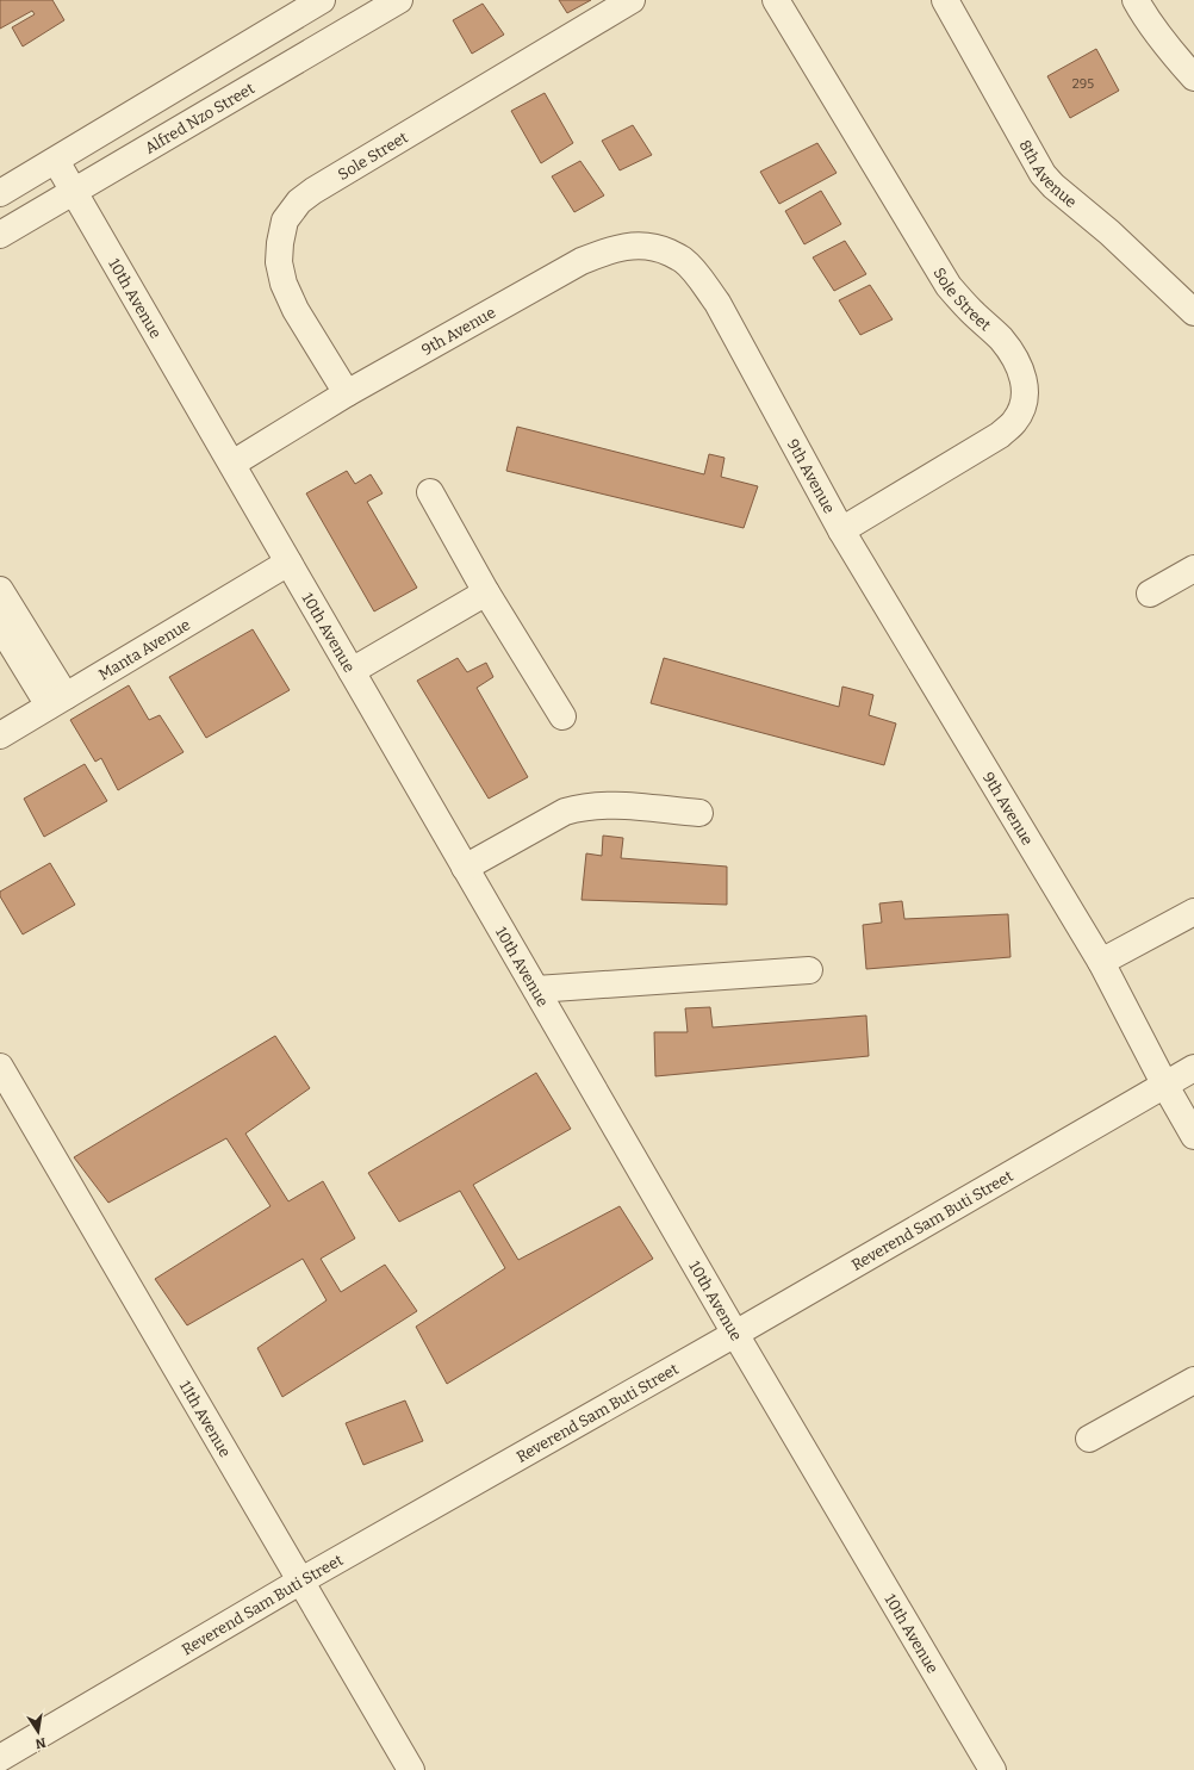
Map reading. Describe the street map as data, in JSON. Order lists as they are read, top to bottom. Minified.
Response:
{"streets":{"street":["Alfred Nzo Street","Sole Street","8th Avenue","10th Avenue","9th Avenue","Manta Avenue","Reverend Sam Buti Street","11th Avenue"]},"crossings":[["Alfred Nzo Street","10th Avenue"],["Sole Street","9th Avenue"],["10th Avenue","9th Avenue"],["10th Avenue","Manta Avenue"],["10th Avenue","Reverend Sam Buti Street"],["9th Avenue","Reverend Sam Buti Street"],["Reverend Sam Buti Street","11th Avenue"]],"house_numbers":["295"],"north":"bottom"}
